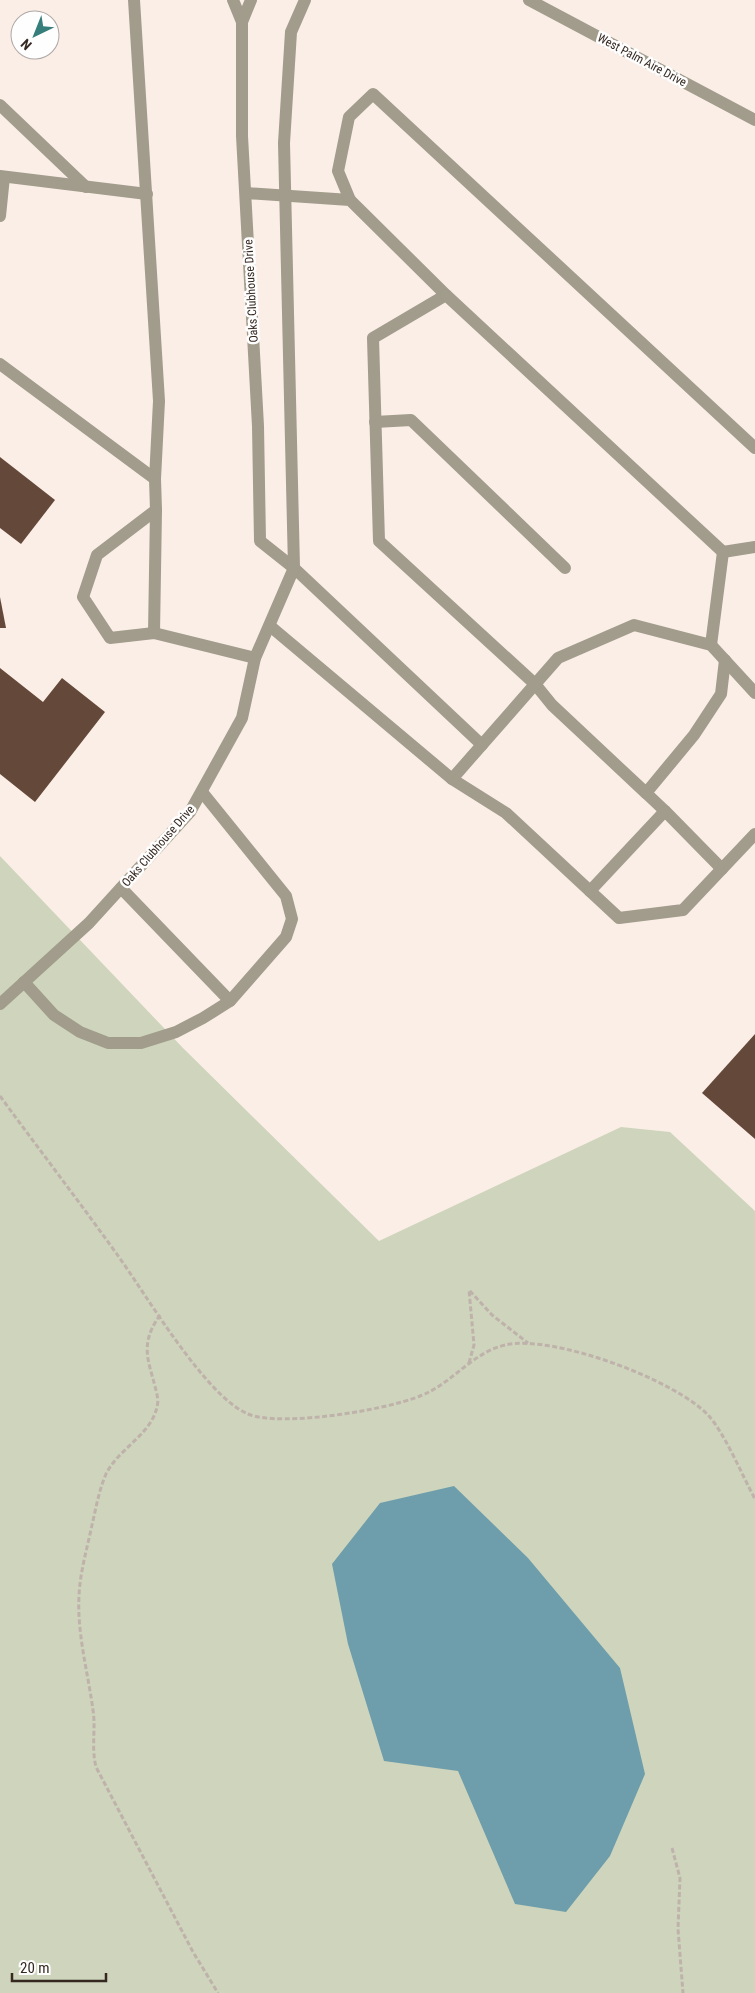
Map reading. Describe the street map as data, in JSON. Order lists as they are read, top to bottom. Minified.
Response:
{"streets":{"street":["West Palm Aire Drive","Oaks Clubhouse Drive"]},"scale_bar":"20 m","north":"bottom left"}
